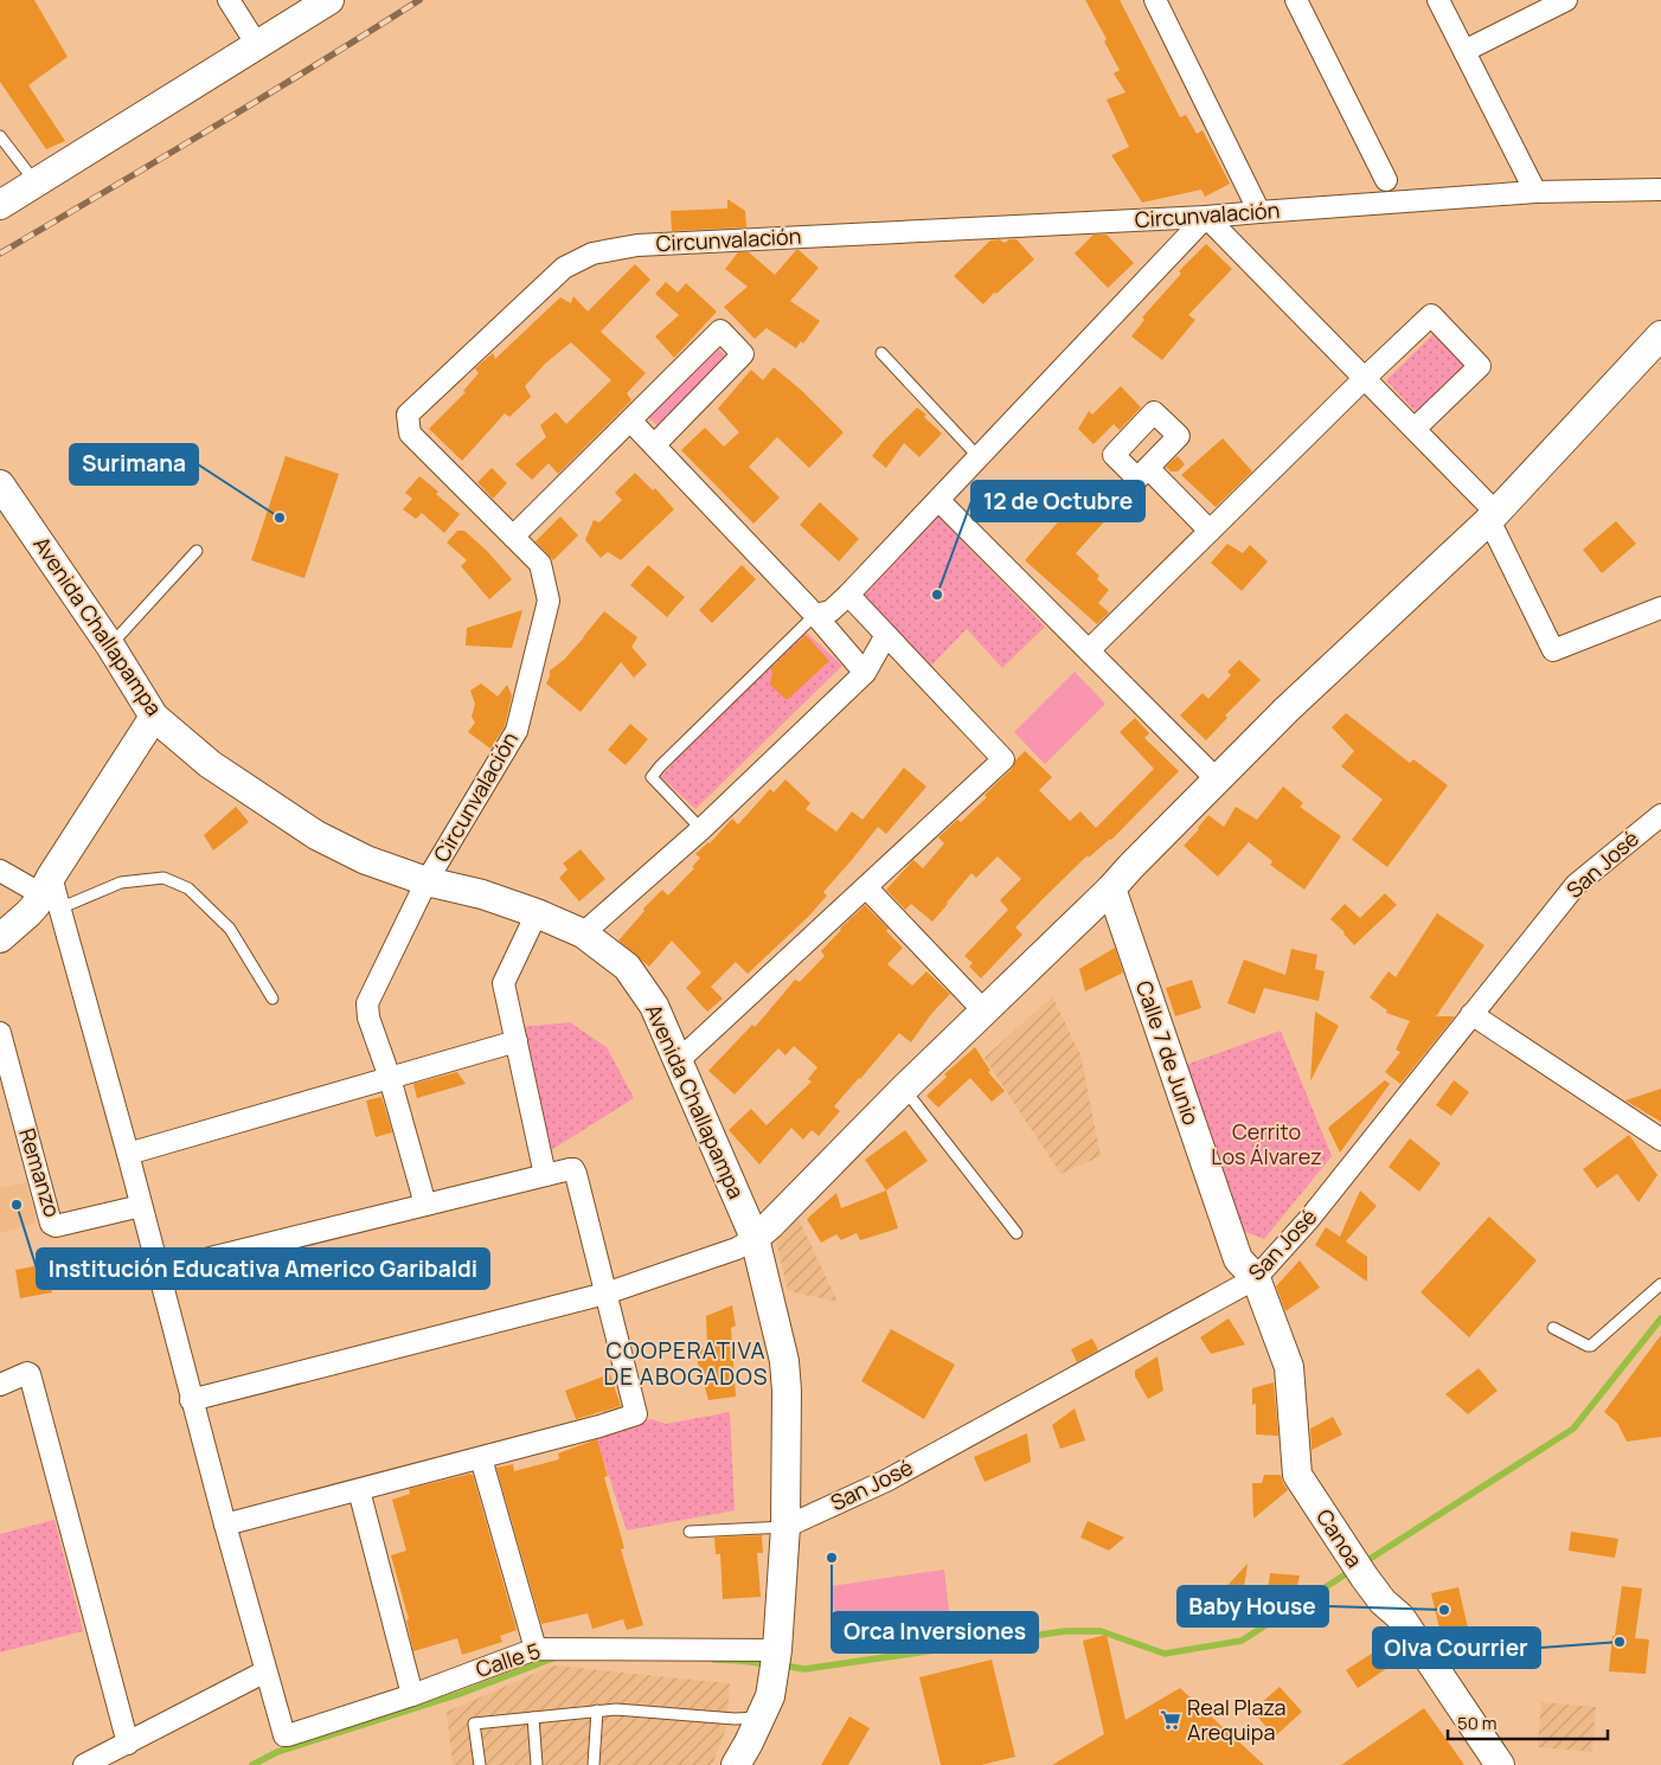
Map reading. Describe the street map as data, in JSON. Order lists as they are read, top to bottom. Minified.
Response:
{"streets":{"street":["Circunvalación","Avenida Challapampa","San José","Calle 7 de Junio","Remanzo","Canoa","Calle 5"]},"crossings":[["Circunvalación","Avenida Challapampa"],["Avenida Challapampa","San José"],["Avenida Challapampa","Calle 5"],["San José","Calle 7 de Junio"],["San José","Canoa"],["Calle 7 de Junio","Canoa"]],"districts":["COOPERATIVA DE ABOGADOS"],"parks":["Cerrito Los Álvarez"],"places":{"other":["Surimana","12 de Octubre","Institución Educativa Americo Garibaldi","Orca Inversiones","Baby House","Olva Courrier"],"supermarket":["Real Plaza Arequipa"]},"scale_bar":"50 m"}
